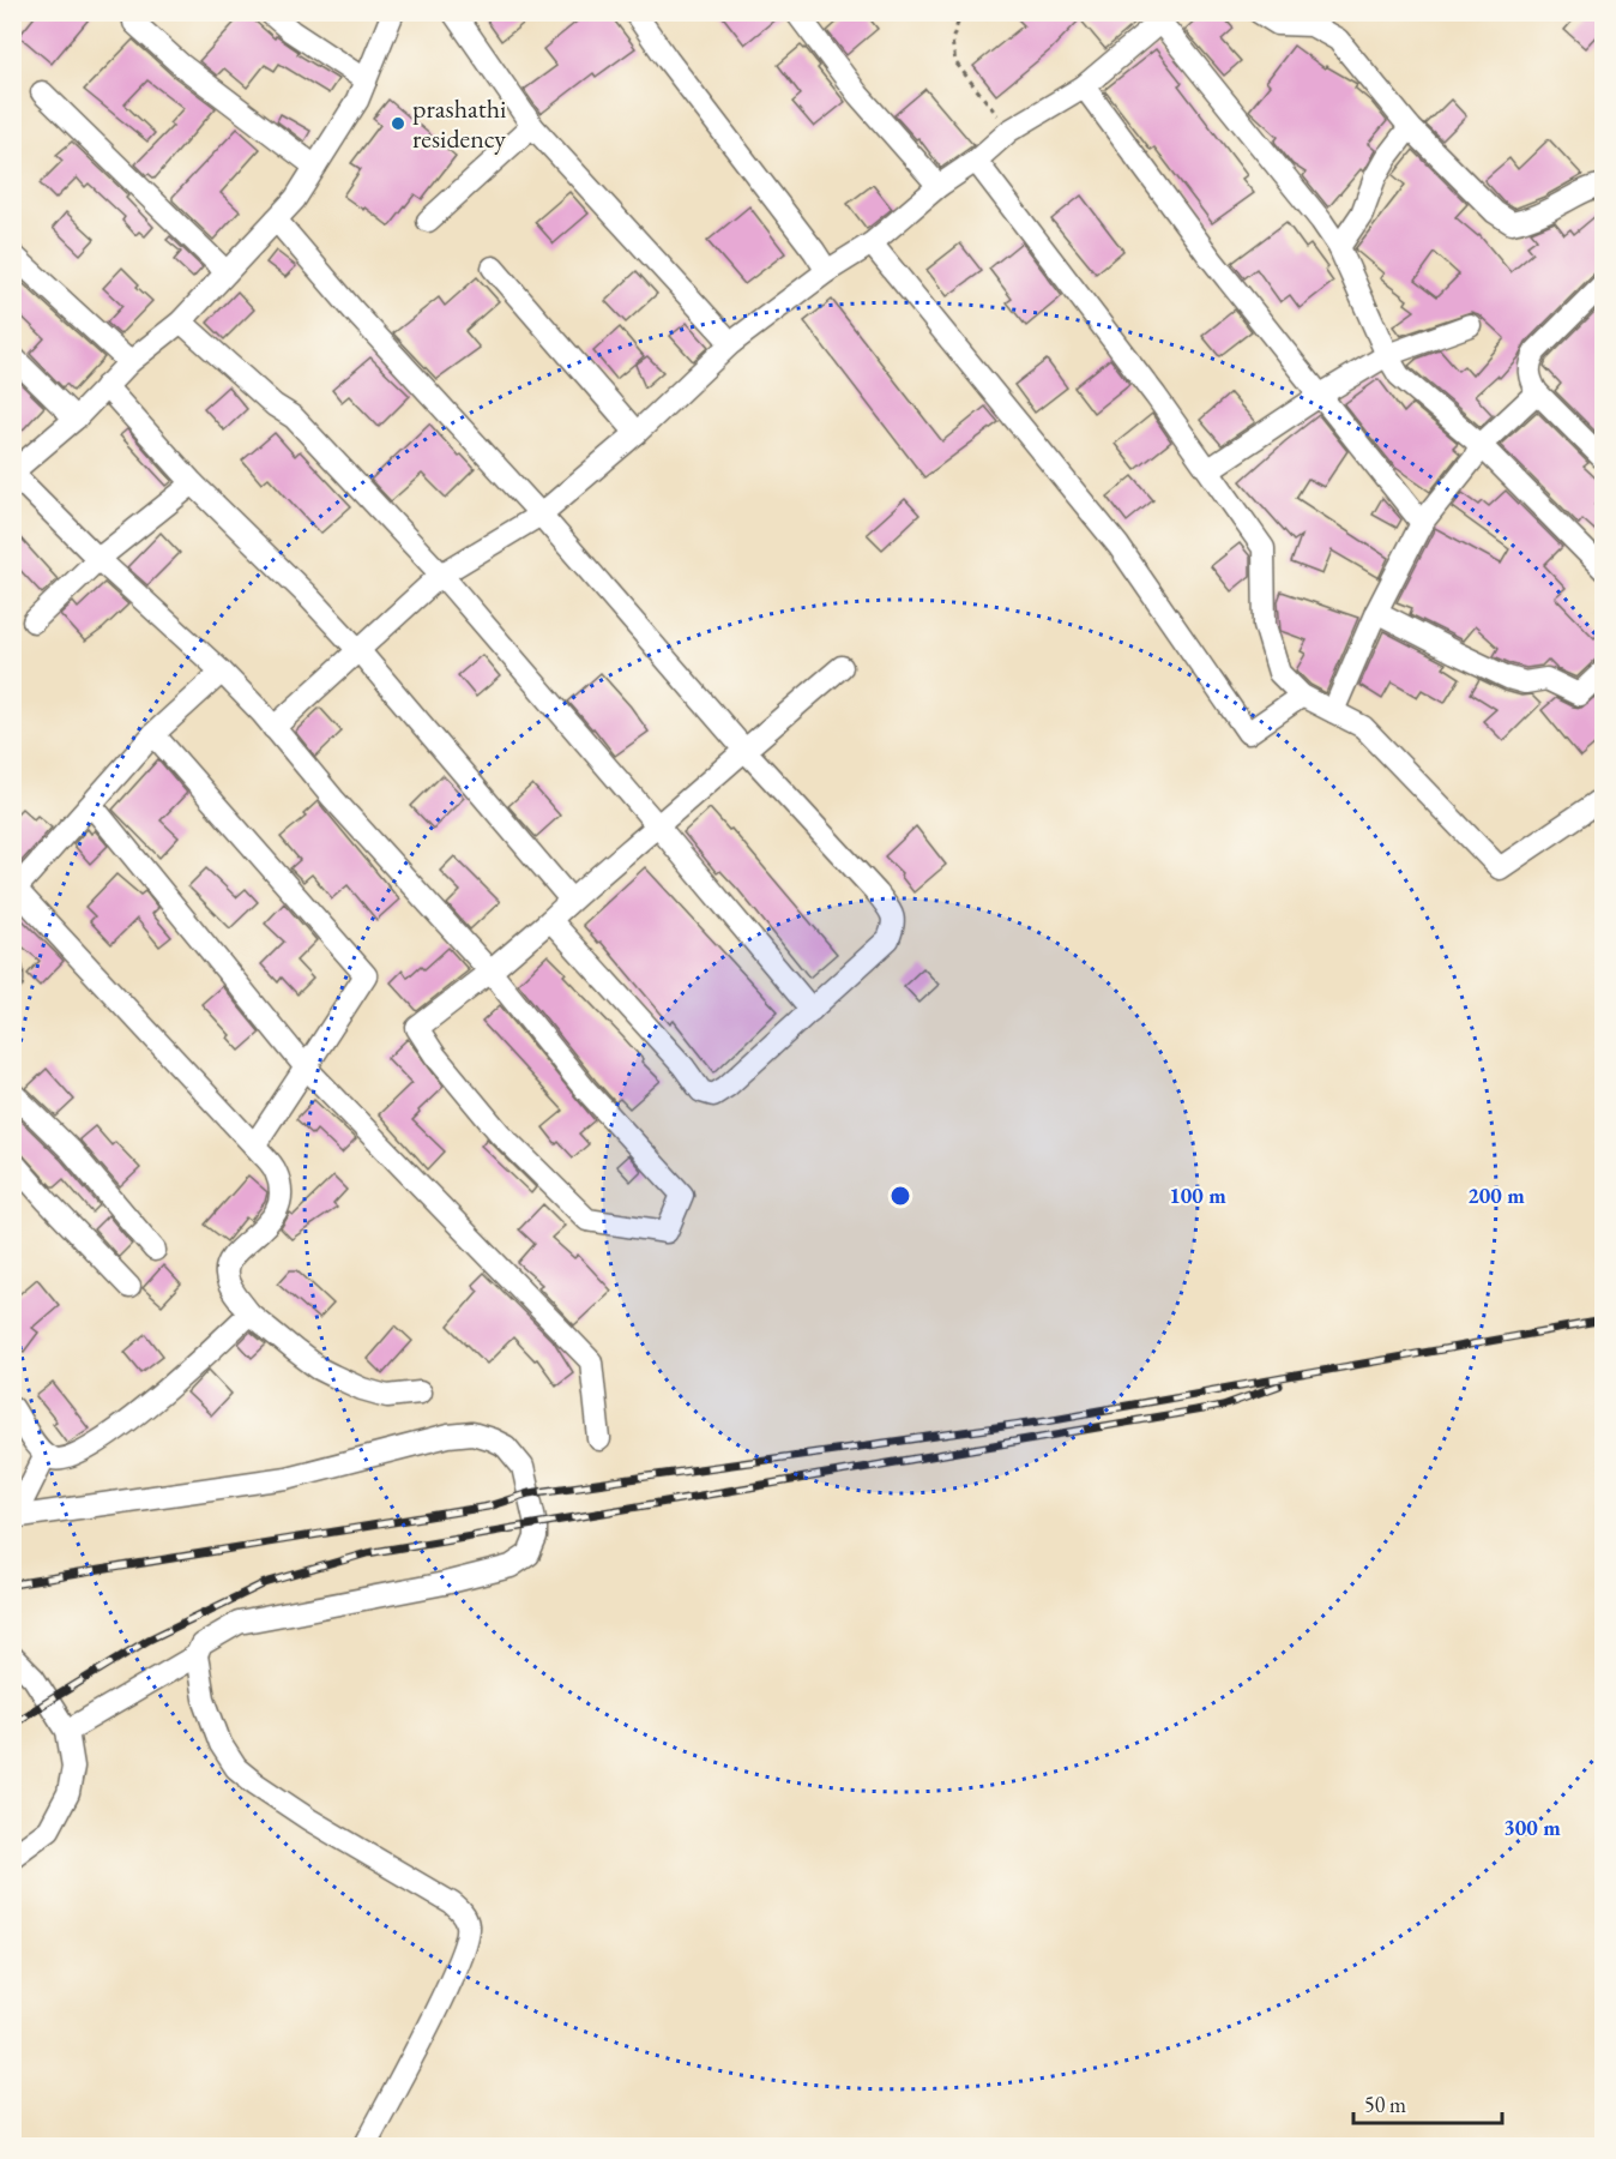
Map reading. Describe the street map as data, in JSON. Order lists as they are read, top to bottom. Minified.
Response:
{"places":["prashathi residency"],"scale_bar":"50 m","rings":["100 m","200 m","300 m"]}
